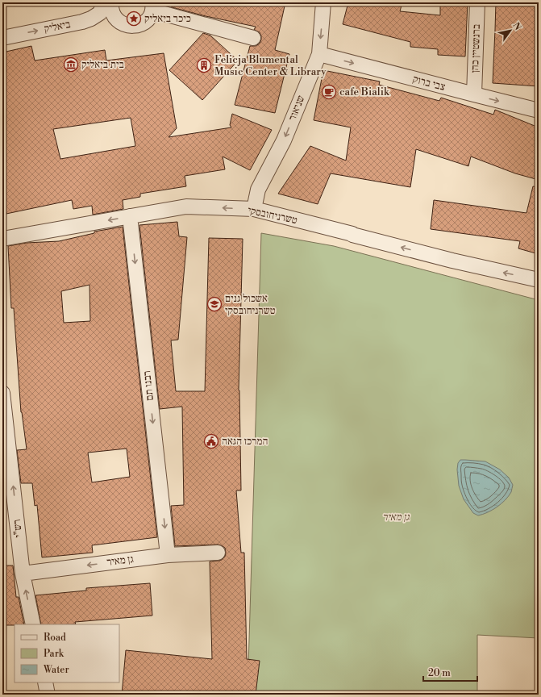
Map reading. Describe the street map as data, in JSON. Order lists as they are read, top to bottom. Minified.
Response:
{"streets":{"street":["ביאליק","ברנשטיין כהן","צבי ברוק","שניאור","טשרניחובסקי","רבנו תם","רש\"י","גן מאיר"]},"crossings":[["ברנשטיין כהן","צבי ברוק"],["צבי ברוק","שניאור"],["שניאור","טשרניחובסקי"],["טשרניחובסקי","רבנו תם"],["רבנו תם","גן מאיר"],["רש\"י","גן מאיר"]],"one_way":["ביאליק","צבי ברוק","שניאור","טשרניחובסקי","רבנו תם","רש\"י","גן מאיר"],"parks":["גן מאיר"],"places":{"place":["כיכר ביאליק"],"museum":["בית ביאליק"],"building":["Felicja Blumental Music Center & Library"],"cafe":["cafe Bialik"],"school or university":["אשכול גנים טשרניחובסקי"],"public building":["המרכז הגאה"]},"legend":["Road","Park","Water"],"scale_bar":"20 m","north":"top right"}
